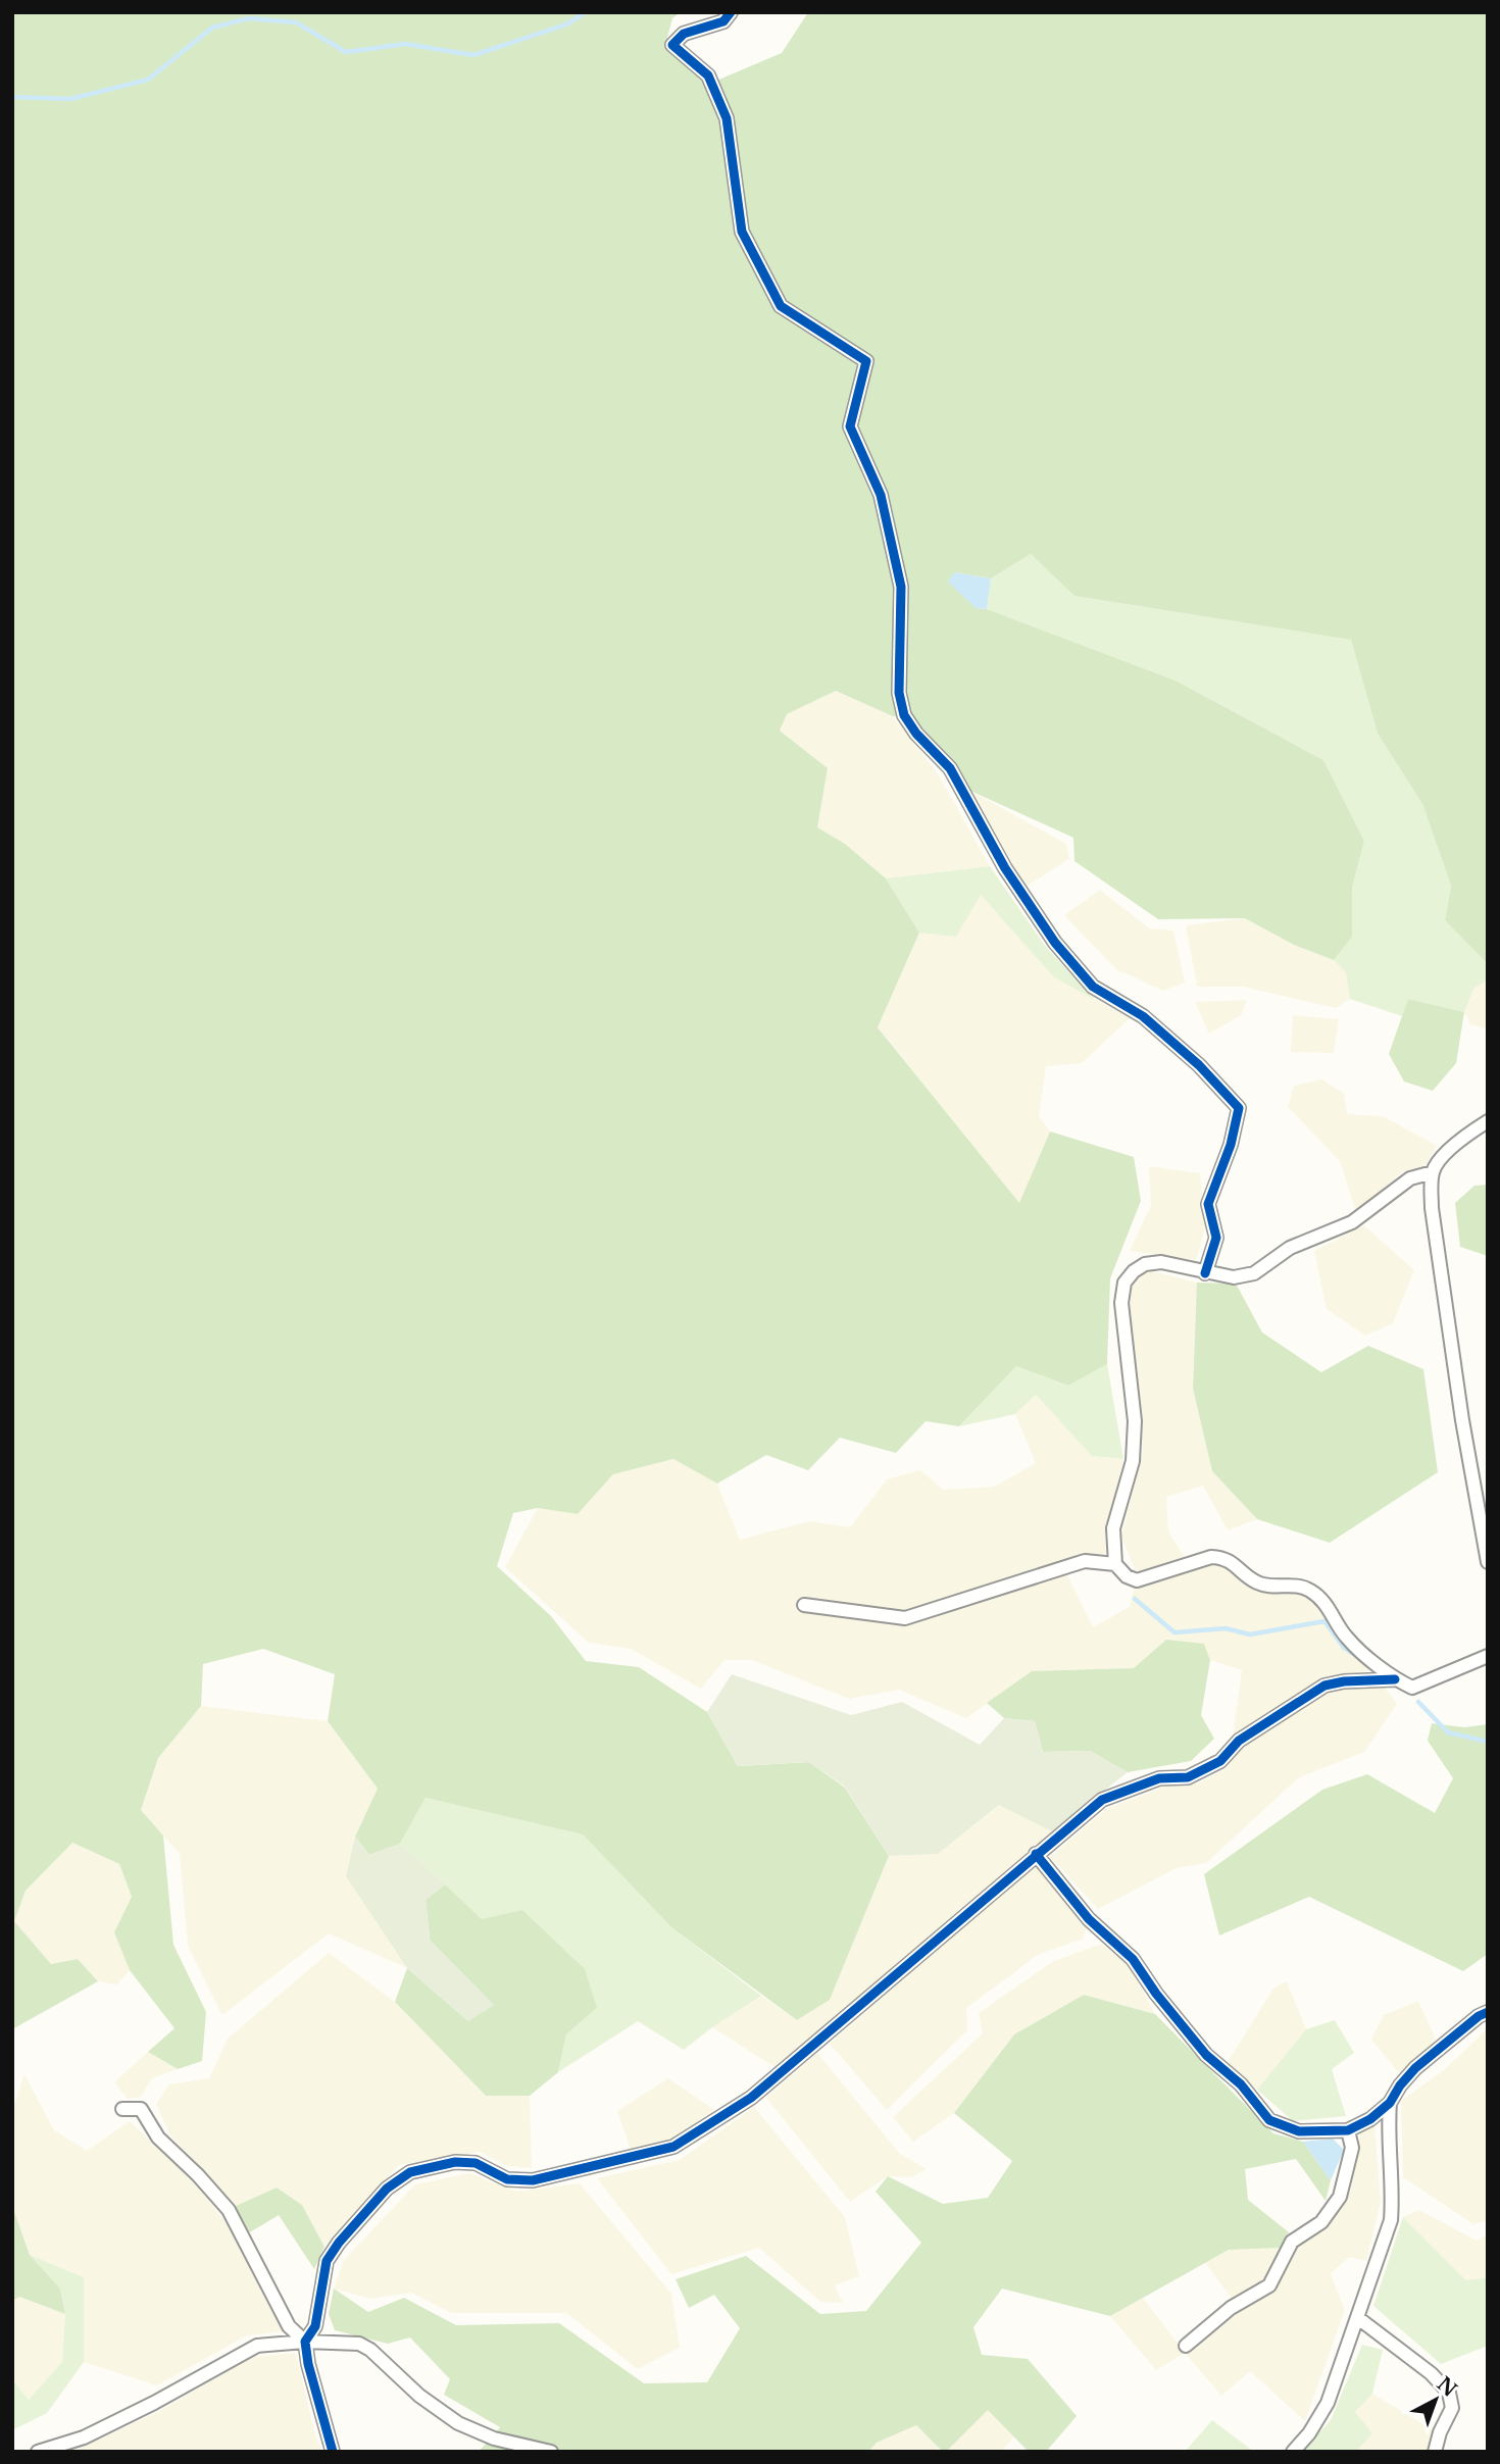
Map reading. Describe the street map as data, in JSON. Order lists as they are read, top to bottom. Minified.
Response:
{"north":"top right"}
